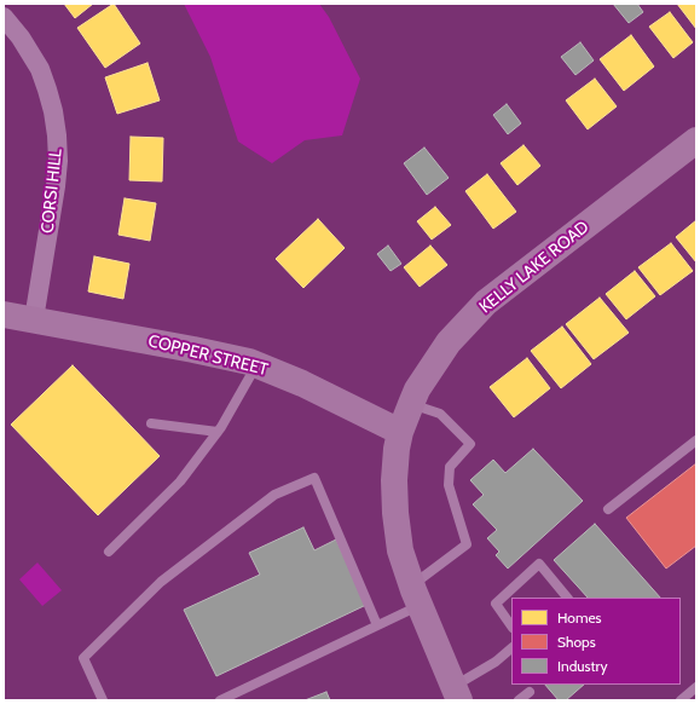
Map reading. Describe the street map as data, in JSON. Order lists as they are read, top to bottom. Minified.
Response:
{"streets":{"street":["CORSI HILL","KELLY LAKE ROAD","COPPER STREET"]},"crossings":[["CORSI HILL","COPPER STREET"],["KELLY LAKE ROAD","COPPER STREET"]],"legend":["Homes","Shops","Industry"]}
